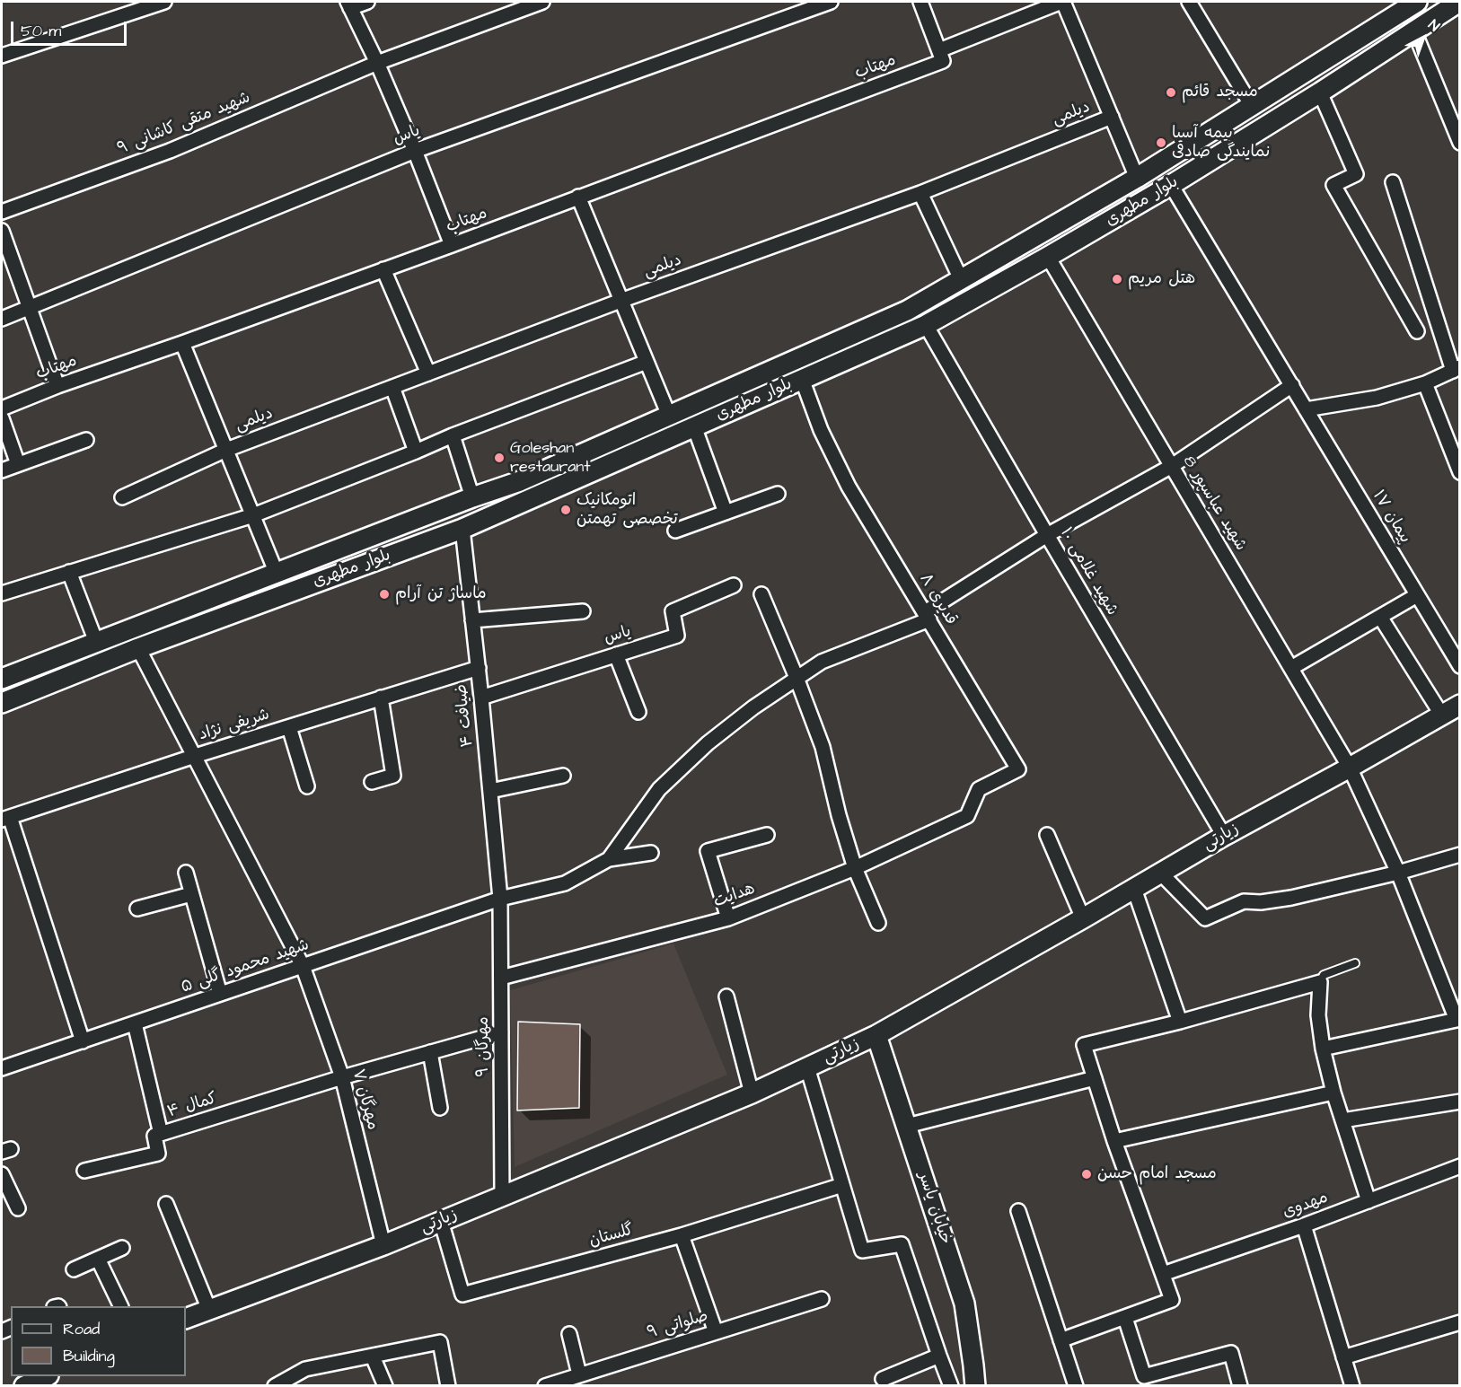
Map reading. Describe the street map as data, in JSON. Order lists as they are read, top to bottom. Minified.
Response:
{"streets":{"main road":["بلوار مطهری","زیارتی","خیابان یاسر"],"street":["مهتاب","دیلمی","شهید متقی کاشانی ۹","یاس","شهید عباسپور 8","پیمان ۱۷","شهید غلامی ۱۰","قدیری ۸","ضیافت ۴","شریفی نژاد","هدایت","شهید محمود گلی ۵","مهرگان ۹","مهرگان ۷","کمال ۴","مهدوی","گلستان","صلواتی ۹"]},"crossings":[["یاس","ضیافت ۴"],["بلوار مطهری","شهید عباسپور 8"],["بلوار مطهری","پیمان ۱۷"],["بلوار مطهری","شهید غلامی ۱۰"],["بلوار مطهری","قدیری ۸"],["بلوار مطهری","ضیافت ۴"],["بلوار مطهری","مهرگان ۷"],["شهید عباسپور 8","زیارتی"],["شهید غلامی ۱۰","زیارتی"],["قدیری ۸","هدایت"],["ضیافت ۴","شریفی نژاد"],["ضیافت ۴","شهید محمود گلی ۵"],["ضیافت ۴","مهرگان ۹"],["شریفی نژاد","مهرگان ۷"],["زیارتی","مهرگان ۹"],["زیارتی","مهرگان ۷"],["زیارتی","خیابان یاسر"],["زیارتی","گلستان"],["هدایت","مهرگان ۹"],["شهید محمود گلی ۵","مهرگان ۹"],["شهید محمود گلی ۵","مهرگان ۷"],["شهید محمود گلی ۵","کمال ۴"],["مهرگان ۹","کمال ۴"],["مهرگان ۷","کمال ۴"]],"places":["مسجد قائم","بیمه آسیا نمایندگی صادقی","هتل مریم","Goleshan restaurant","اتومکانیک تخصصی تهمتن","ماساژ تن آرام","مسجد امام حسن"],"legend":["Road","Building"],"scale_bar":"50 m","north":"top right"}
